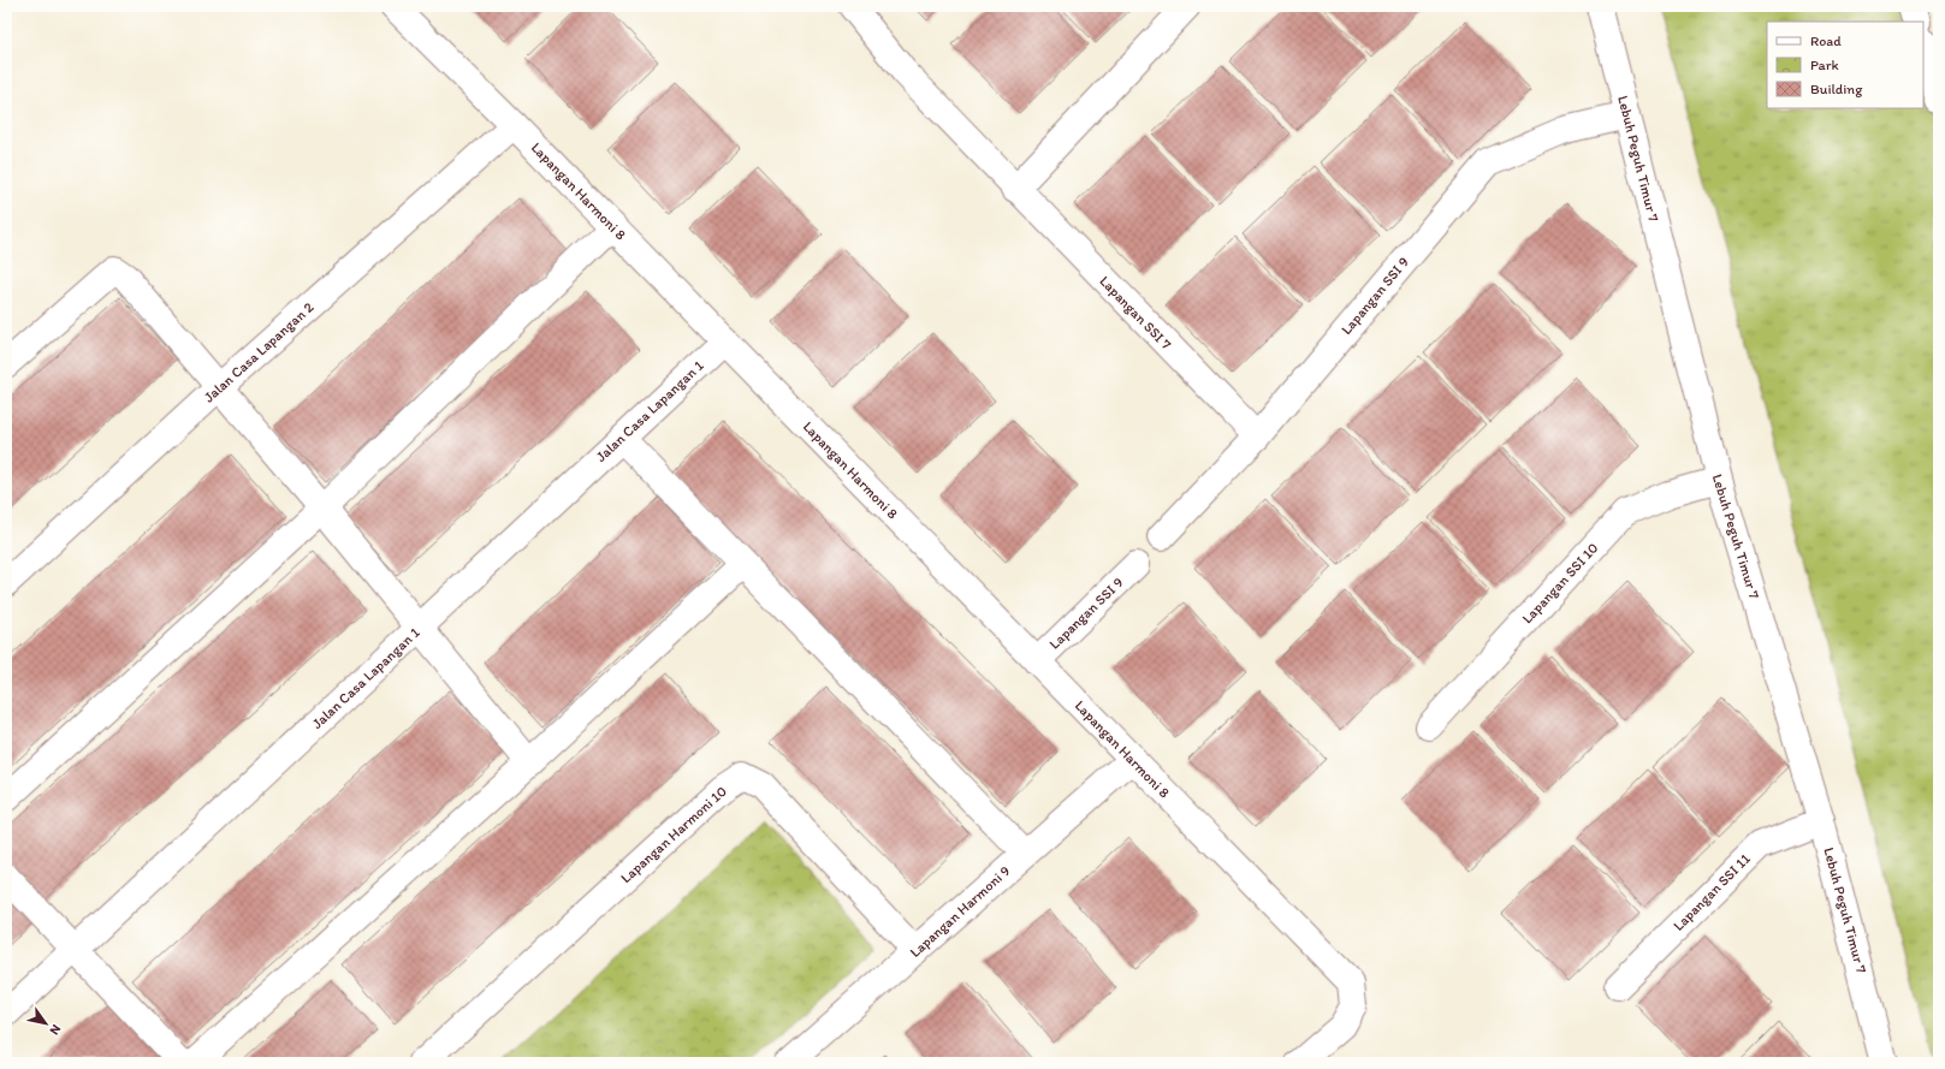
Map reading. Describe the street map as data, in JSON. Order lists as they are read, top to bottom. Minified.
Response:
{"streets":{"street":["Lebuh Peguh Timur 7","Lapangan Harmoni 8","Lapangan SSI 9","Lapangan SSI 7","Jalan Casa Lapangan 2","Jalan Casa Lapangan 1","Lapangan SSI 10","Lapangan Harmoni 10","Lapangan SSI 11","Lapangan Harmoni 9"]},"crossings":[["Lebuh Peguh Timur 7","Lapangan SSI 9"],["Lebuh Peguh Timur 7","Lapangan SSI 10"],["Lebuh Peguh Timur 7","Lapangan SSI 11"],["Lapangan Harmoni 8","Lapangan SSI 9"],["Lapangan Harmoni 8","Jalan Casa Lapangan 2"],["Lapangan Harmoni 8","Jalan Casa Lapangan 1"],["Lapangan Harmoni 8","Lapangan Harmoni 9"],["Lapangan SSI 9","Lapangan SSI 7"],["Lapangan Harmoni 10","Lapangan Harmoni 9"]],"legend":["Road","Park","Building"],"north":"bottom right"}
